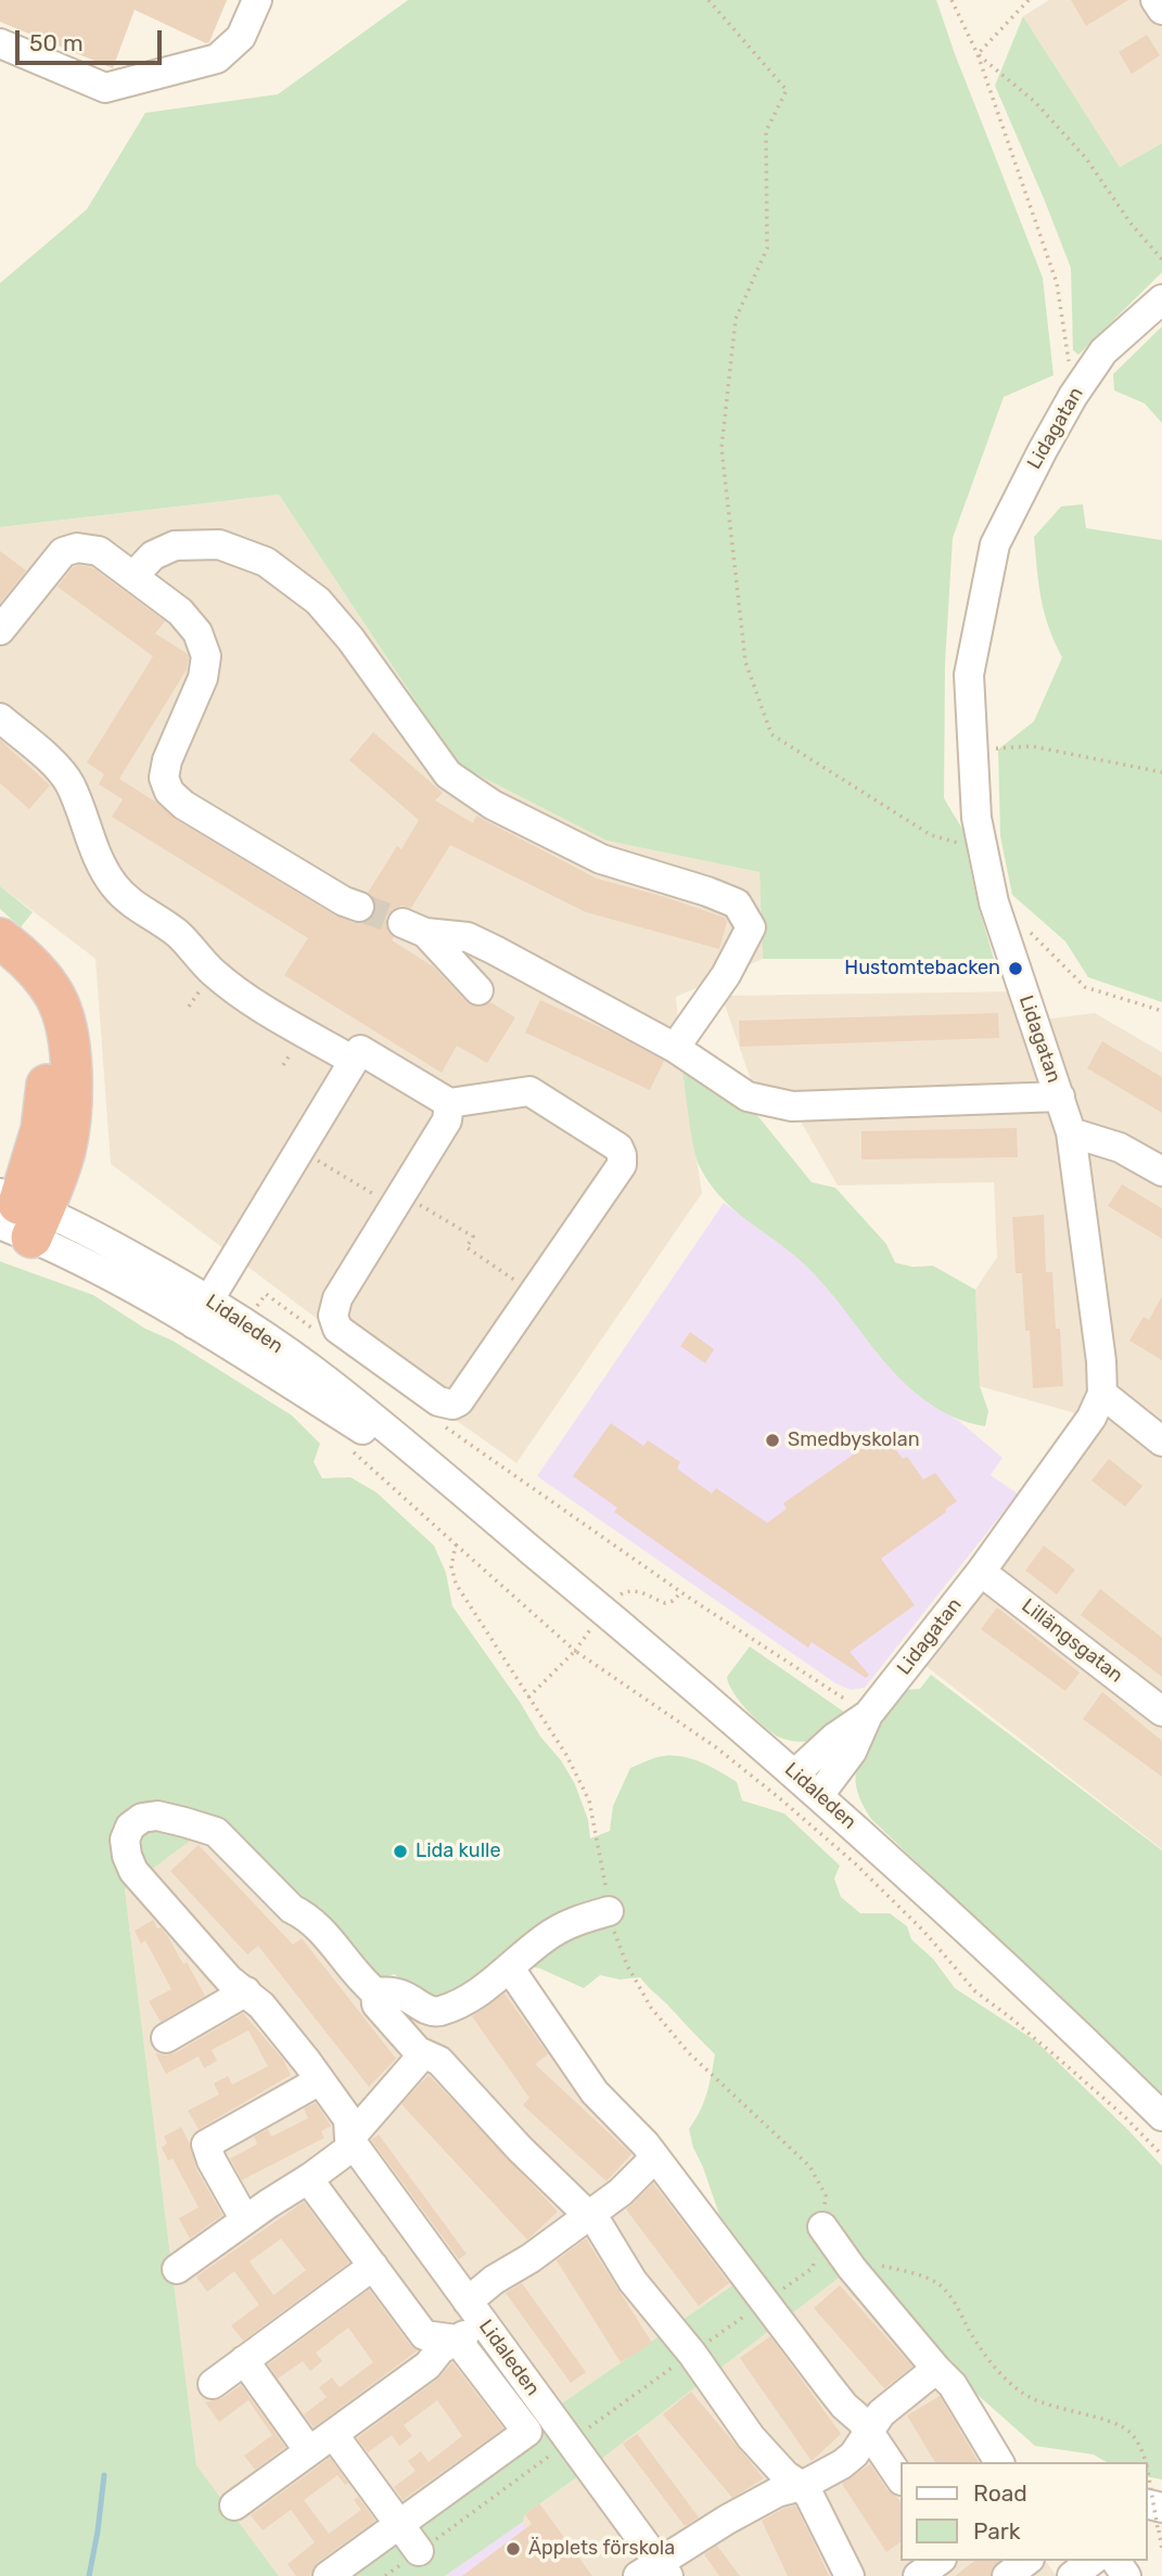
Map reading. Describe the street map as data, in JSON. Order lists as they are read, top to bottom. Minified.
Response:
{"streets":{"street":["Lidagatan","Lidaleden","Lillängsgatan"]},"crossings":[["Lidagatan","Lidaleden"],["Lidagatan","Lillängsgatan"]],"places":["Hustomtebacken","Smedbyskolan","Lida kulle","Äpplets förskola"],"legend":["Road","Park"],"scale_bar":"50 m"}
